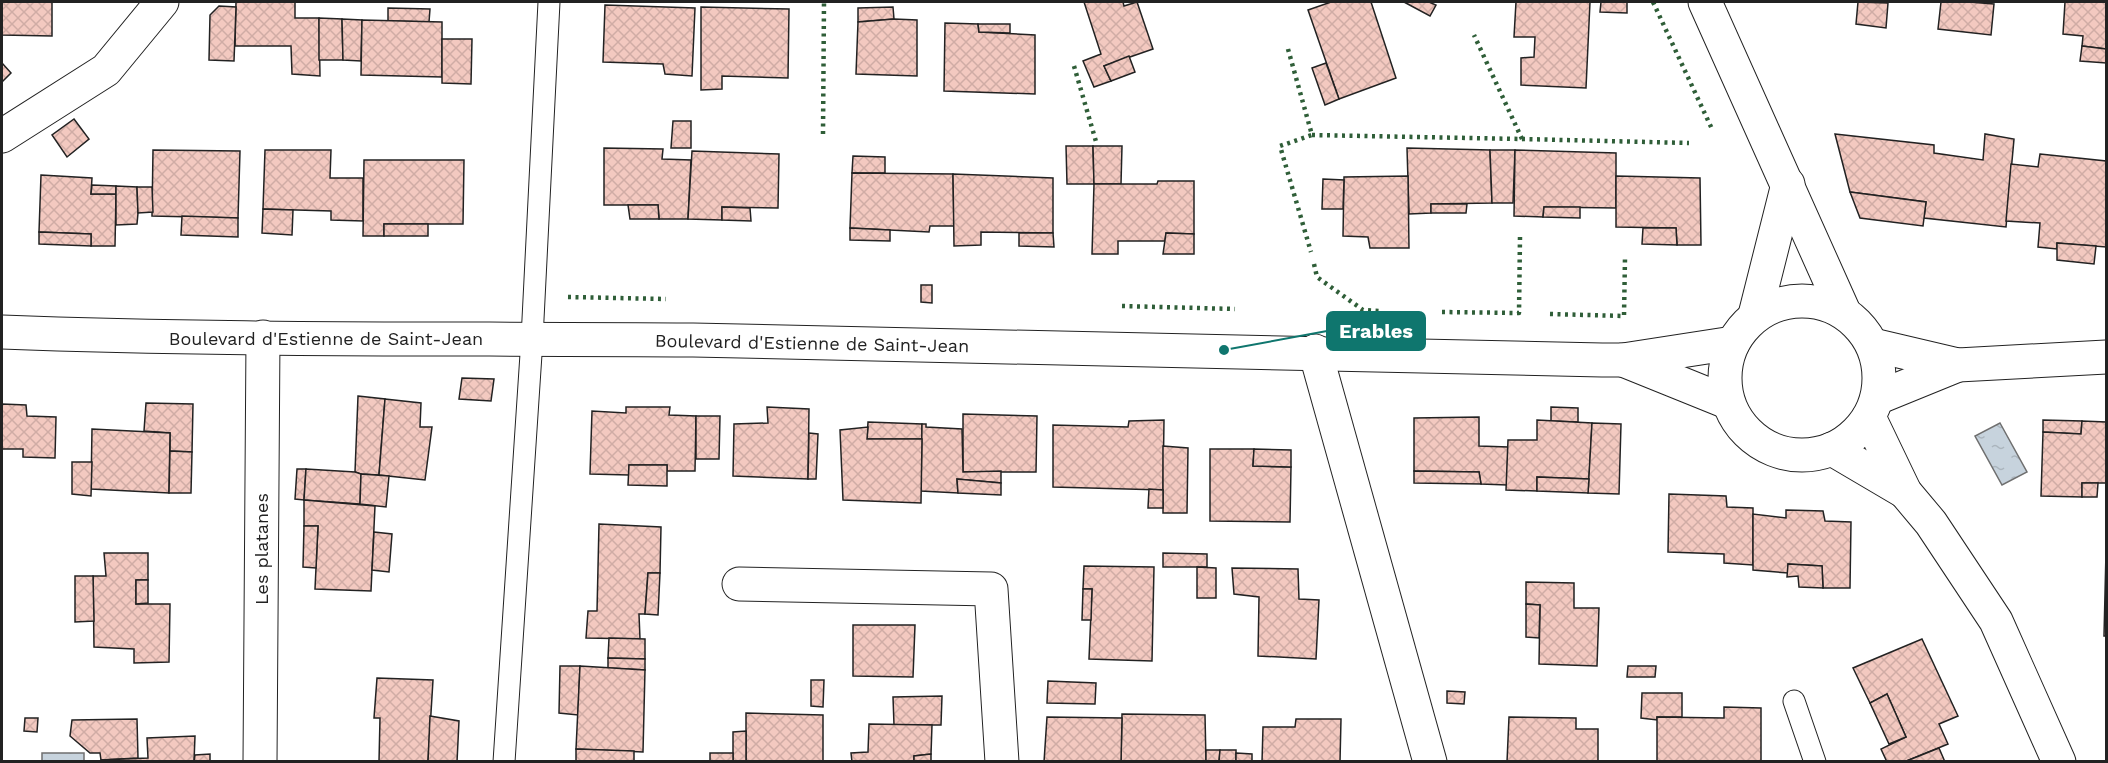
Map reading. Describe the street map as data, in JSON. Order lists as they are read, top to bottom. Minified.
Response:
{"streets":{"street":["Boulevard d'Estienne de Saint-Jean","Les platanes"]},"crossings":[["Boulevard d'Estienne de Saint-Jean","Les platanes"]],"places":["Erables"]}
